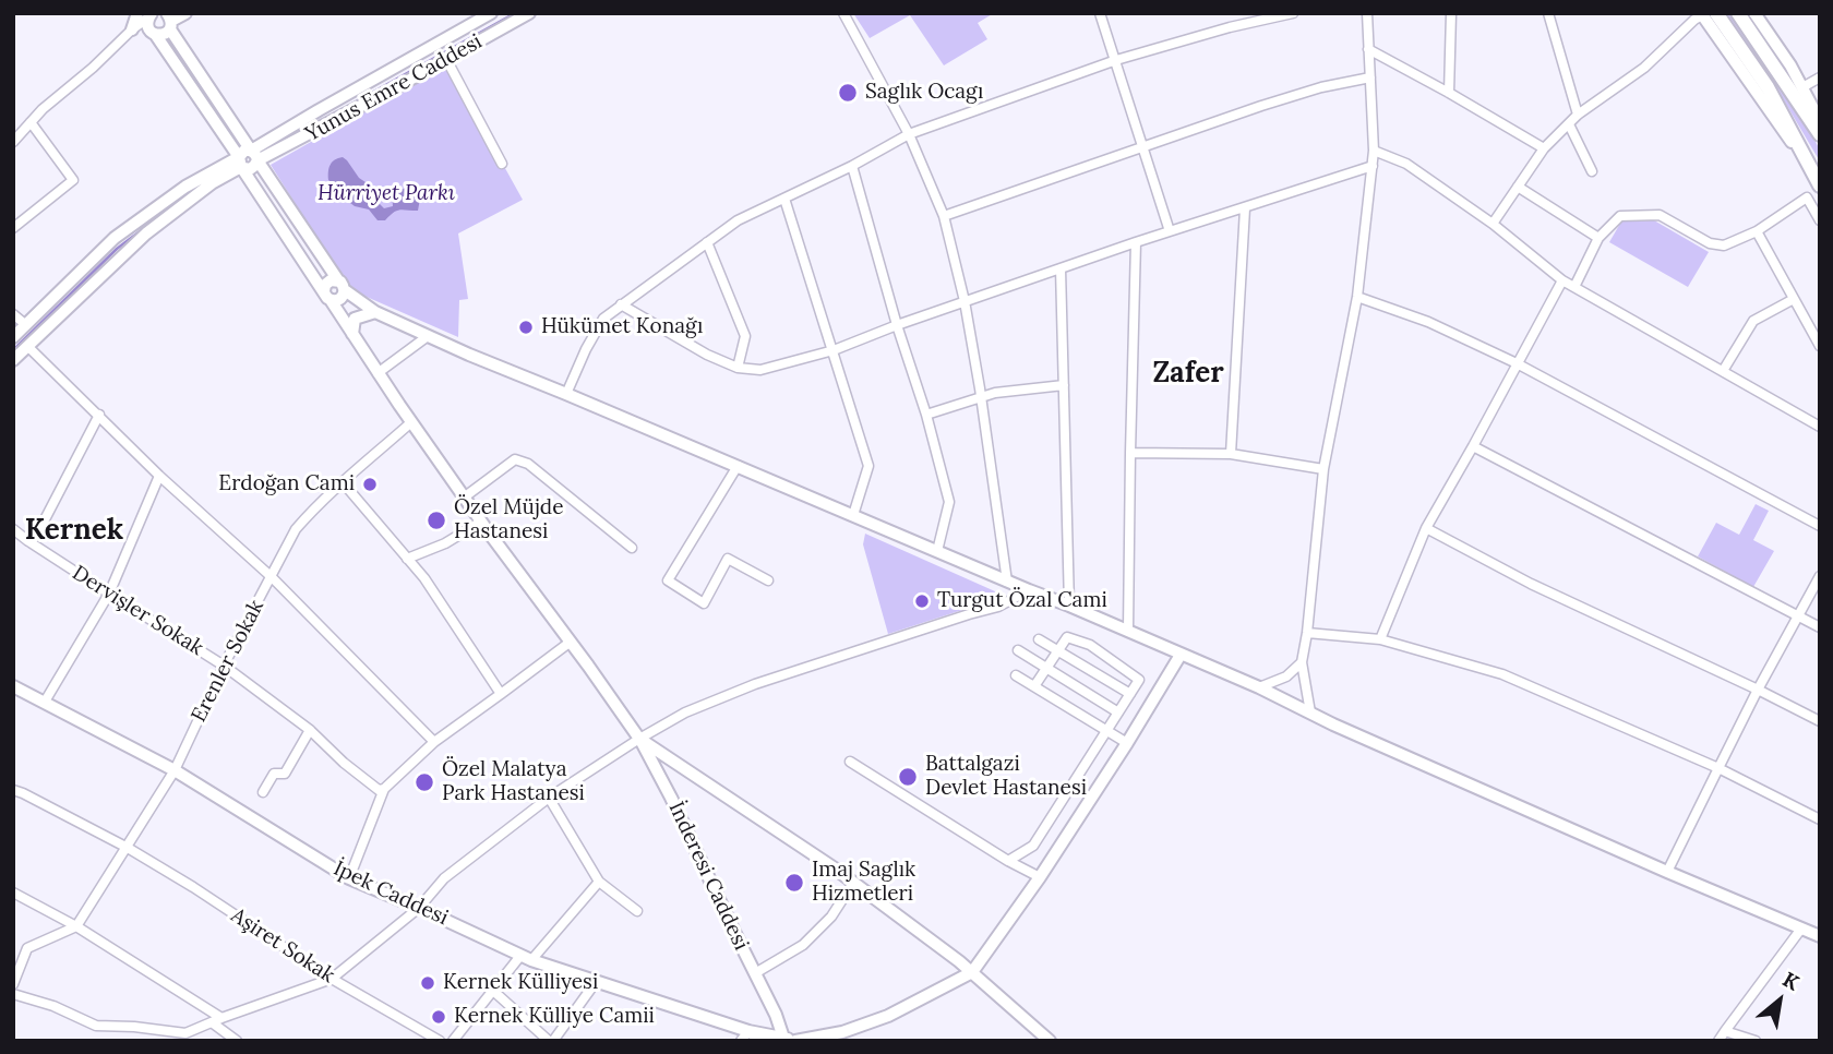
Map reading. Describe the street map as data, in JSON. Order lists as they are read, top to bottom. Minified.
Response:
{"streets":{"main road":["Yunus Emre Caddesi","İnderesi Caddesi","İpek Caddesi"],"street":["Dervişler Sokak","Erenler Sokak","Aşiret Sokak"]},"crossings":[["Dervişler Sokak","Erenler Sokak"],["Erenler Sokak","İpek Caddesi"],["Erenler Sokak","Aşiret Sokak"]],"districts":["Zafer","Kernek"],"parks":["Hürriyet Parkı"],"places":["Saglık Ocagı","Hükümet Konağı","Erdoğan Cami","Özel Müjde Hastanesi","Turgut Özal Cami","Battalgazi Devlet Hastanesi","Özel Malatya Park Hastanesi","Imaj Saglık Hizmetleri","Kernek Külliyesi","Kernek Külliye Camii"],"north":"top right"}
